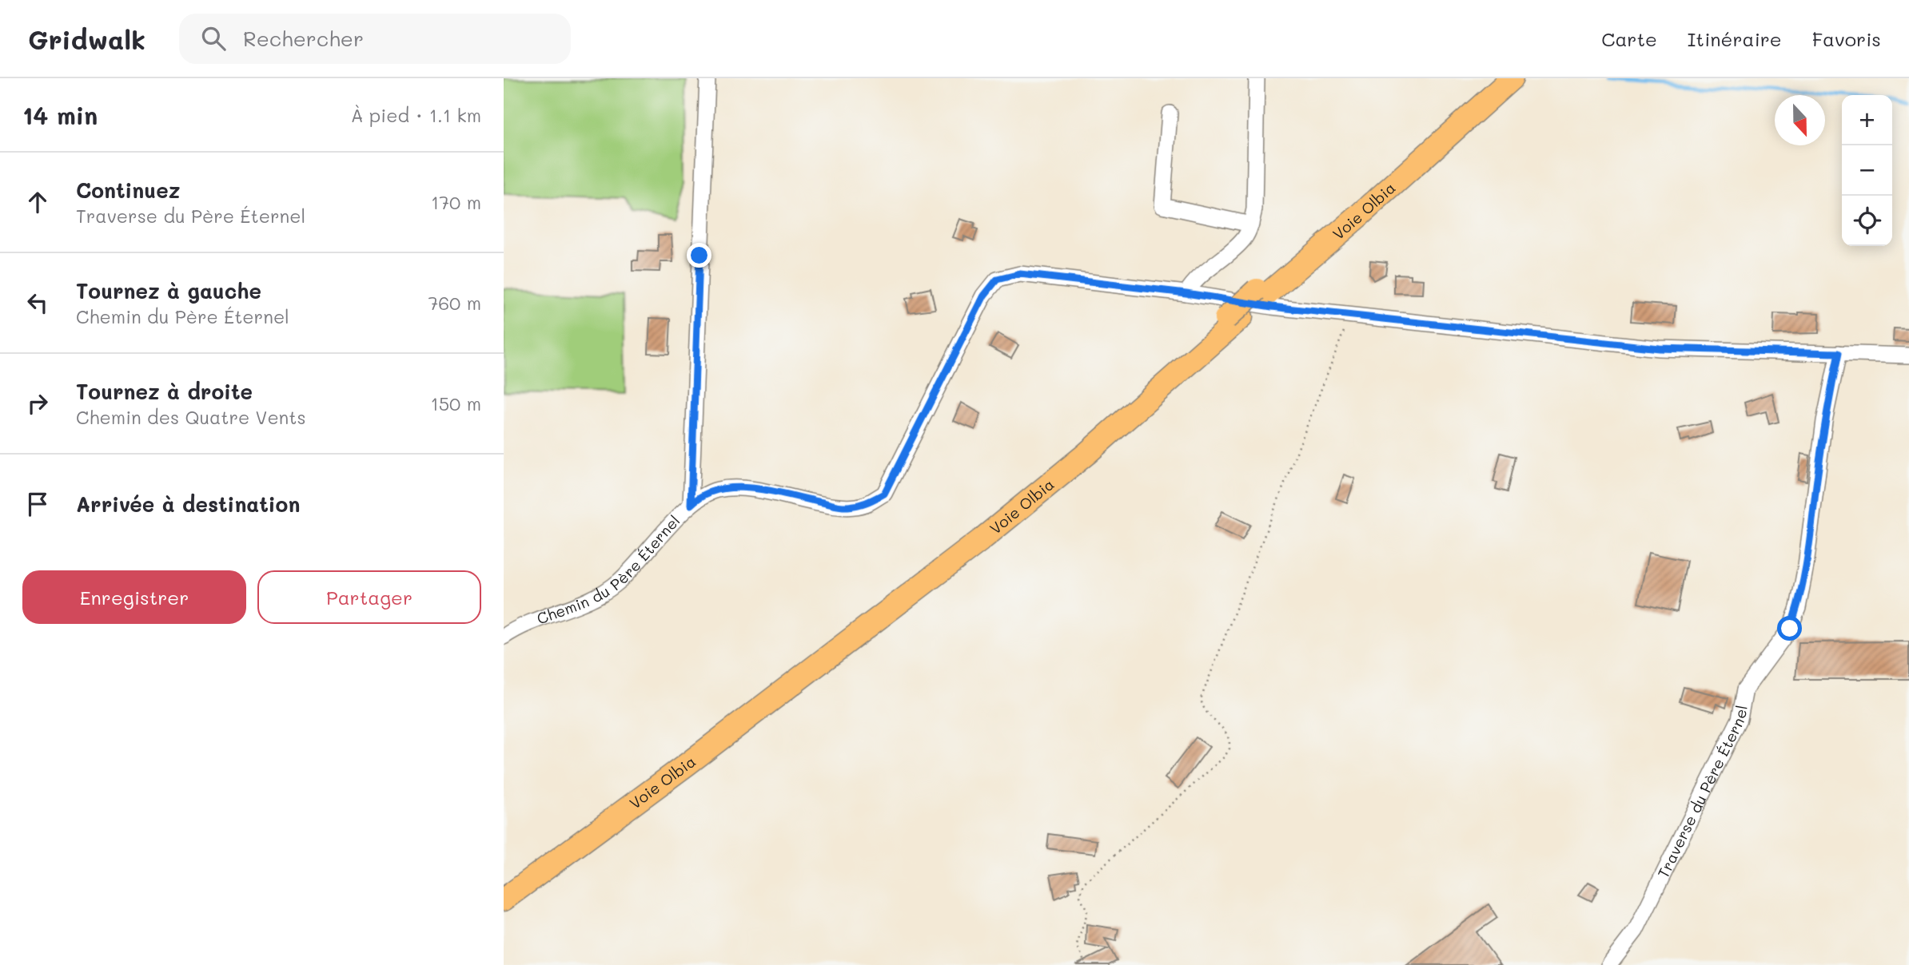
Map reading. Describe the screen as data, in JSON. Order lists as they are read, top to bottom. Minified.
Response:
{"streets":{"highway":["Voie Olbia"],"street":["Chemin du Père Éternel","Traverse du Père Éternel"]},"crossings":[["Chemin du Père Éternel","Traverse du Père Éternel"]],"north":"bottom","page":{"header":"Gridwalk","search":"Rechercher","nav":["Carte","Itinéraire","Favoris"],"heading":["14 min","À pied · 1.1 km"],"map_buttons":["+","−"],"list":[["Continuez","Traverse du Père Éternel","170 m"],["Tournez à gauche","Chemin du Père Éternel","760 m"],["Tournez à droite","Chemin des Quatre Vents","150 m"],"Arrivée à destination"],"buttons":["Enregistrer","Partager"]}}
